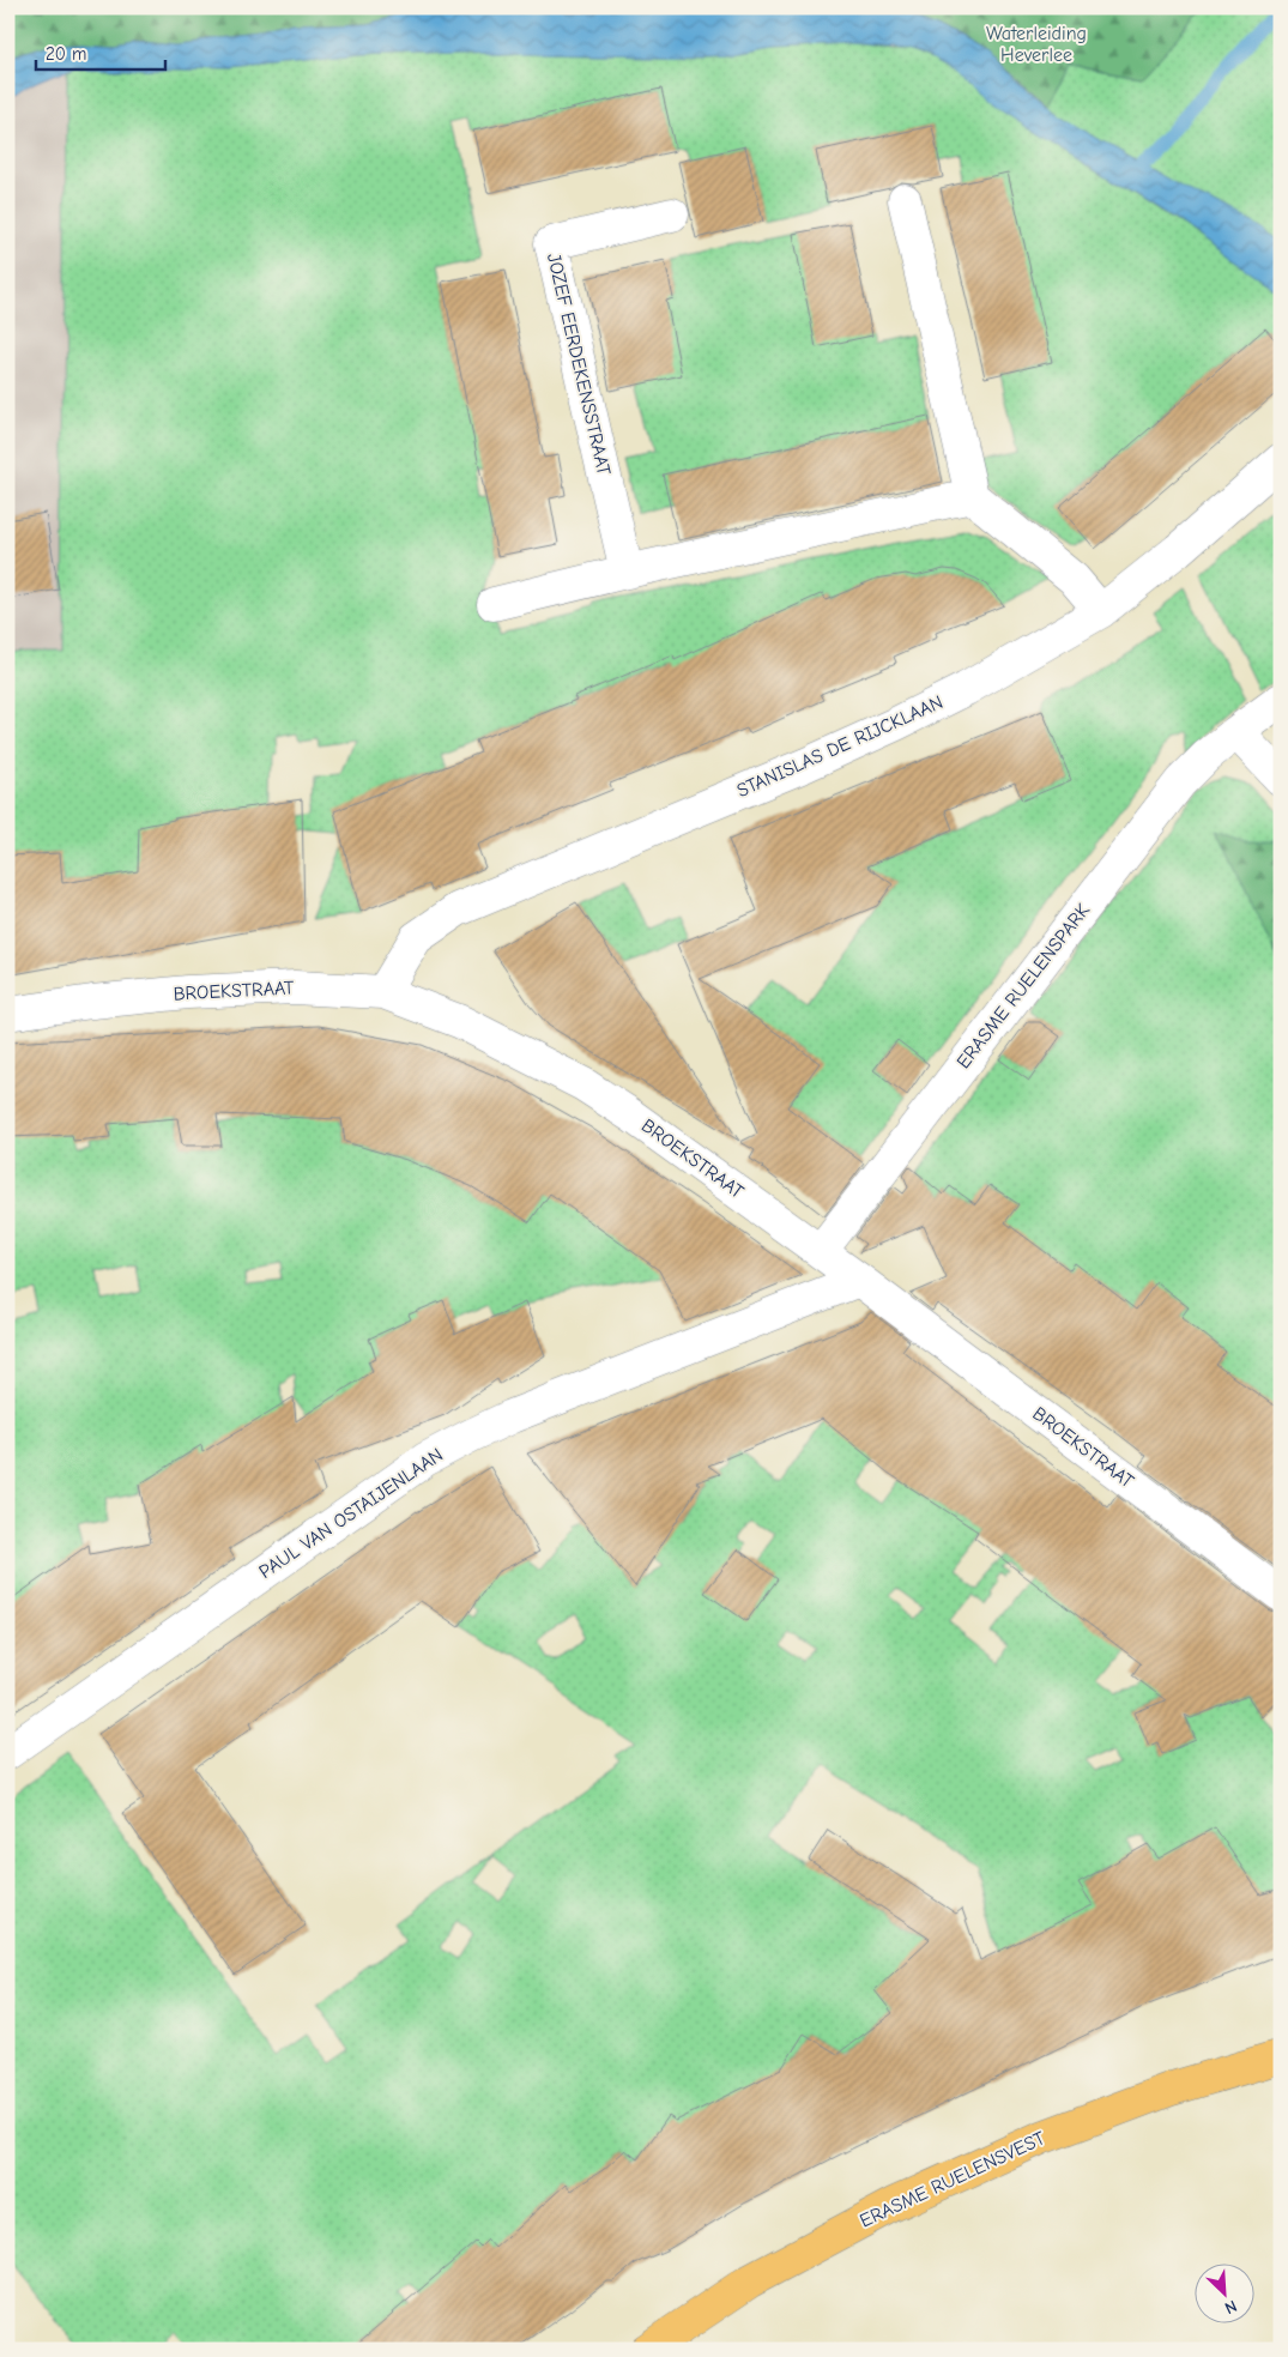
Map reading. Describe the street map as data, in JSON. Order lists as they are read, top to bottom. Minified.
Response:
{"streets":{"main road":["ERASME RUELENSVEST"],"street":["JOZEF EERDEKENSSTRAAT","STANISLAS DE RIJCKLAAN","ERASME RUELENSPARK","BROEKSTRAAT","PAUL VAN OSTAIJENLAAN"]},"crossings":[["STANISLAS DE RIJCKLAAN","BROEKSTRAAT"],["ERASME RUELENSPARK","BROEKSTRAAT"],["BROEKSTRAAT","PAUL VAN OSTAIJENLAAN"]],"parks":["Waterleiding Heverlee"],"scale_bar":"20 m","north":"bottom right"}
